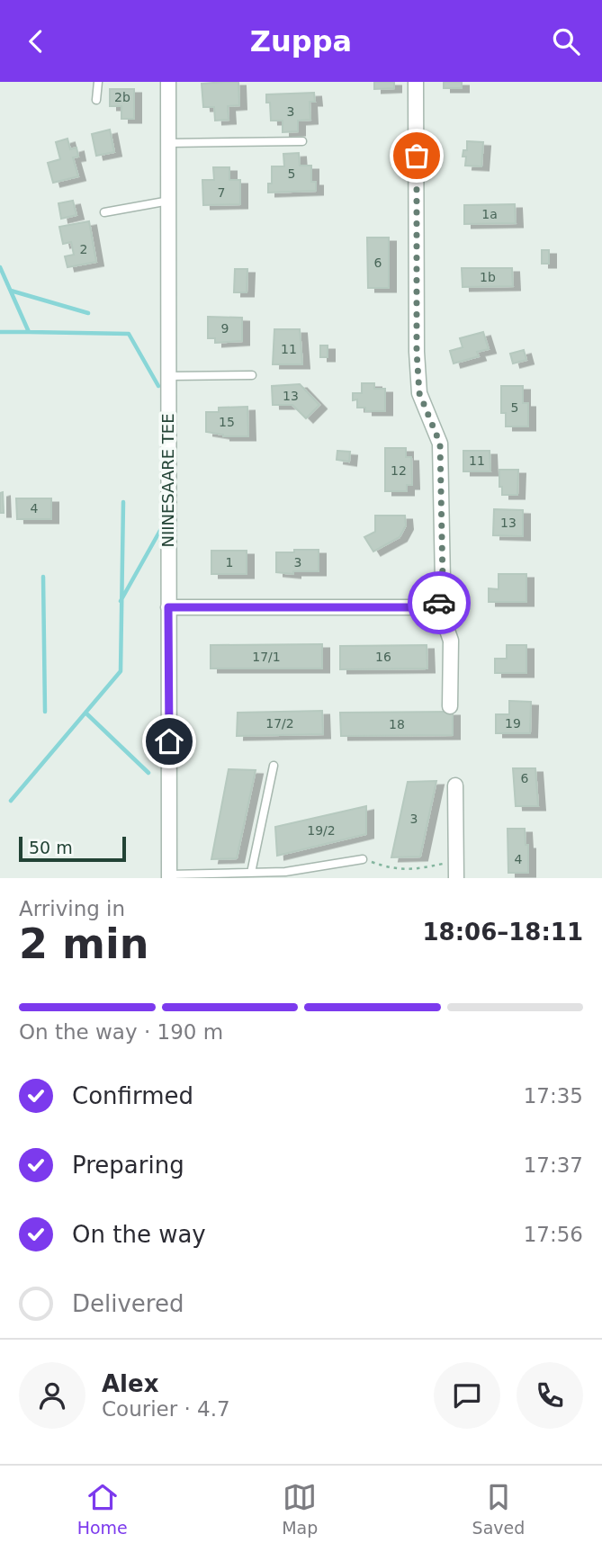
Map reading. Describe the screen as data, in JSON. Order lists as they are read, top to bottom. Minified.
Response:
{"streets":{"street":["NIINESAARE TEE"]},"house_numbers":["2b","3","5","7","1a","2","6","1b","9","11","13","5","15","11","12","4","13","1","3","17/1","16","17/2","19","18","6","3","19/2","4"],"scale_bar":"50 m","page":{"header":"Zuppa","scale":"50 m","heading":["2 min","Arriving in","18:06–18:11"],"panel":["Alex","Courier · 4.7"],"bar":"On the way · 190 m","list":[["Confirmed","17:35"],["Preparing","17:37"],["On the way","17:56"],"Delivered"],"tabs":["Home","Map","Saved"]}}
